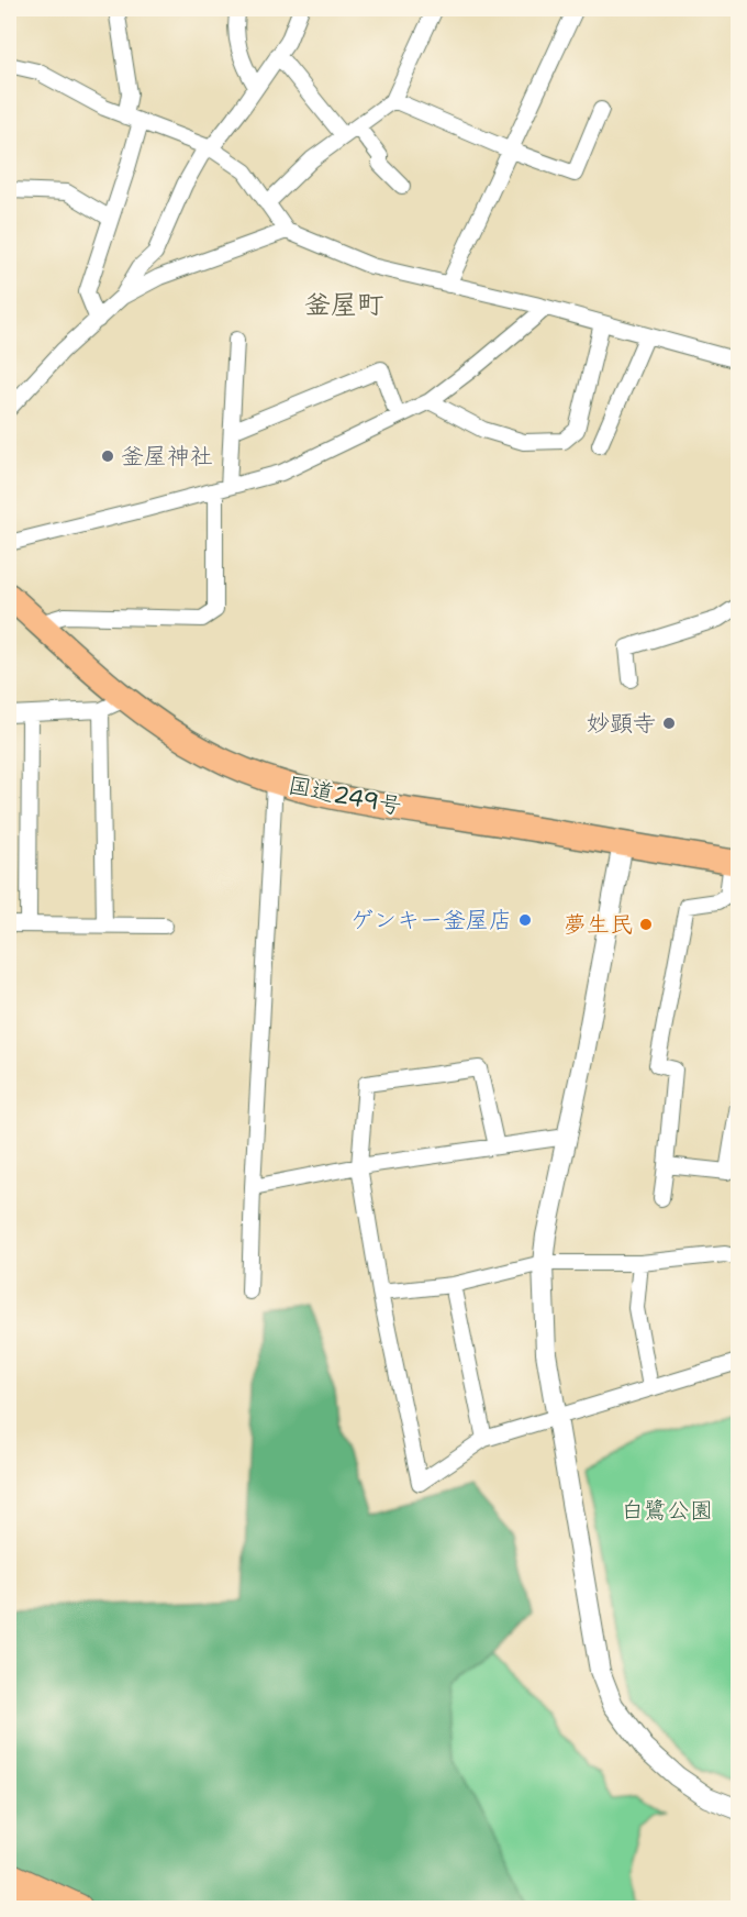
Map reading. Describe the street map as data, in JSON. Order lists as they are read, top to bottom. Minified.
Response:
{"streets":{"highway":["国道249号"]},"districts":["釜屋町"],"parks":["白鷺公園"],"places":["釜屋神社","妙顕寺","ゲンキー釜屋店","夢生民"]}
